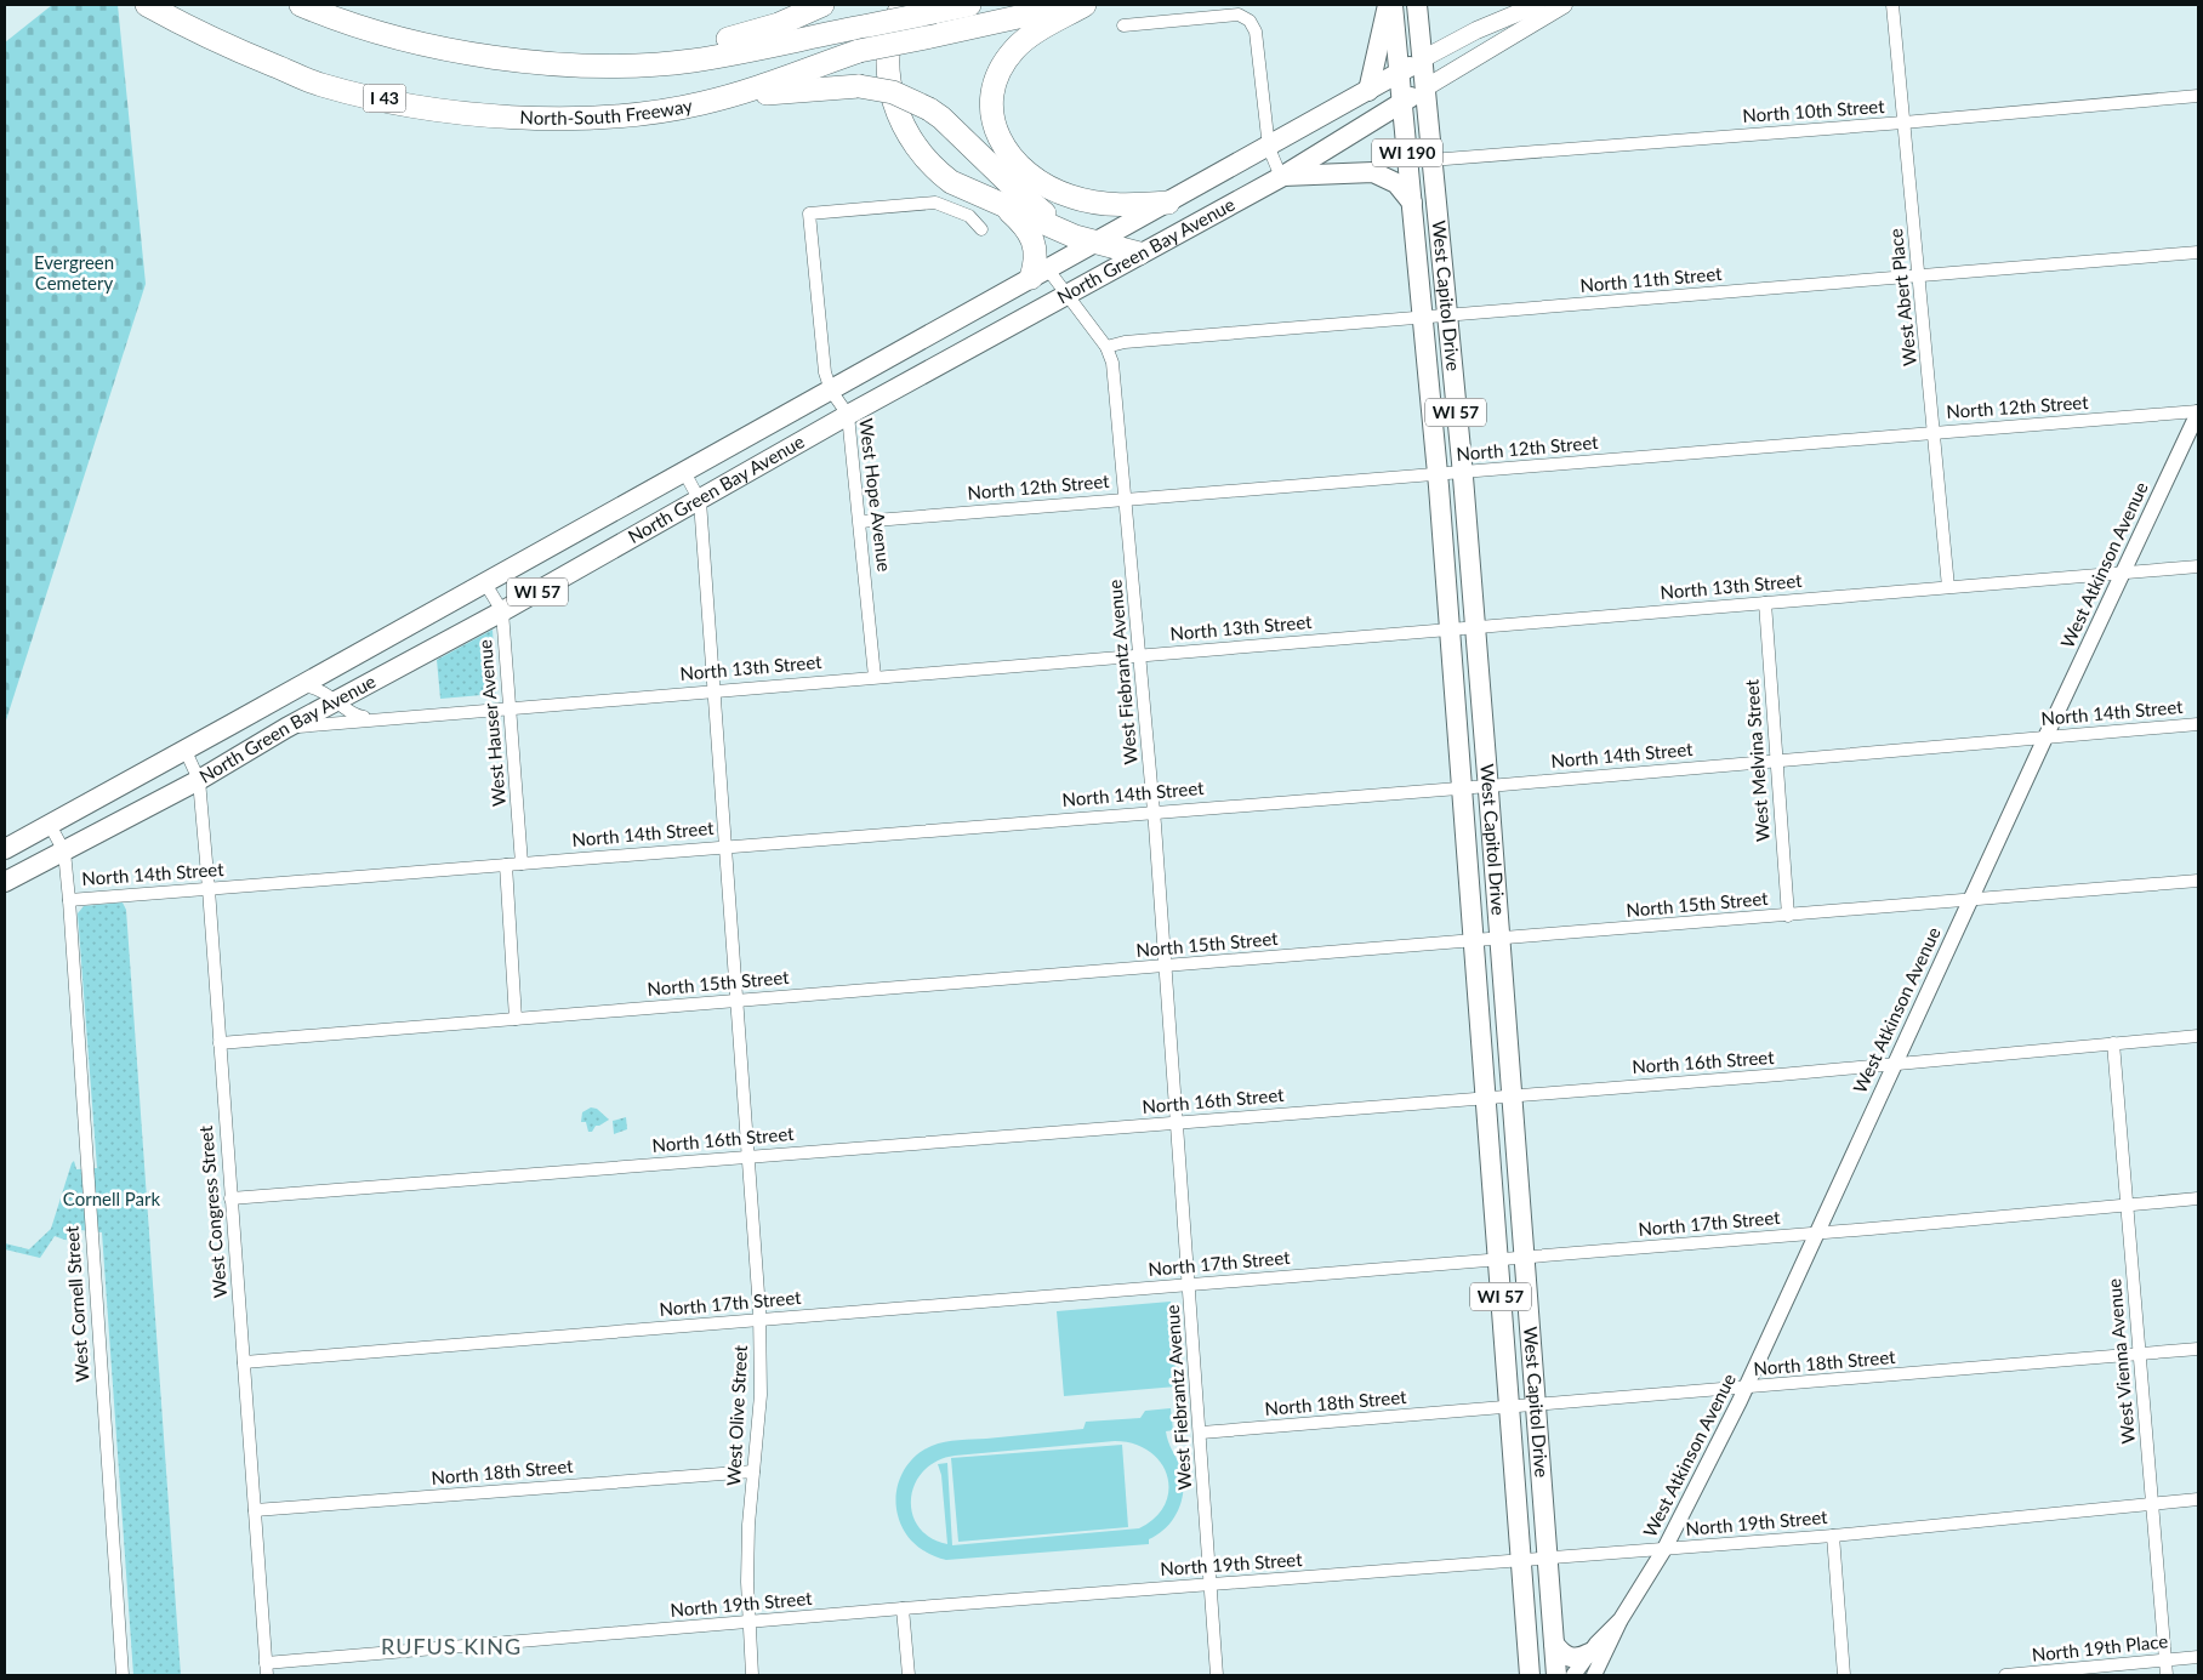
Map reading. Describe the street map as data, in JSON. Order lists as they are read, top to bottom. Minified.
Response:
{"streets":{"highway":["I 43","North-South Freeway"],"main road":["WI 190","North Green Bay Avenue","West Capitol Drive","WI 57"],"street":["North 10th Street","North 11th Street","West Abert Place","North 12th Street","West Hope Avenue","West Atkinson Avenue","North 13th Street","West Fiebrantz Avenue","North 14th Street","West Hauser Avenue","West Melvina Street","North 15th Street","North 16th Street","West Congress Street","North 17th Street","West Cornell Street","West Vienna Avenue","North 18th Street","West Olive Street","North 19th Street","North 19th Place"]},"crossings":[["North 10th Street","West Capitol Drive"],["North 10th Street","West Abert Place"],["North Green Bay Avenue","West Capitol Drive"],["North Green Bay Avenue","WI 57"],["North Green Bay Avenue","West Hope Avenue"],["North Green Bay Avenue","North 13th Street"],["North Green Bay Avenue","West Fiebrantz Avenue"],["North Green Bay Avenue","West Hauser Avenue"],["North Green Bay Avenue","West Congress Street"],["North Green Bay Avenue","West Cornell Street"],["North Green Bay Avenue","West Olive Street"],["North 11th Street","West Capitol Drive"],["North 11th Street","West Abert Place"],["North 11th Street","West Fiebrantz Avenue"],["West Capitol Drive","North 12th Street"],["West Capitol Drive","WI 57"],["West Capitol Drive","North 13th Street"],["West Capitol Drive","North 14th Street"],["West Capitol Drive","North 15th Street"],["West Capitol Drive","North 16th Street"],["West Capitol Drive","North 17th Street"],["West Capitol Drive","North 18th Street"],["West Capitol Drive","North 19th Street"],["West Abert Place","North 12th Street"],["West Abert Place","North 13th Street"],["North 12th Street","West Hope Avenue"],["North 12th Street","West Atkinson Avenue"],["North 12th Street","West Fiebrantz Avenue"],["West Hope Avenue","North 13th Street"],["West Atkinson Avenue","North 13th Street"],["West Atkinson Avenue","North 14th Street"],["West Atkinson Avenue","North 15th Street"],["West Atkinson Avenue","North 16th Street"],["West Atkinson Avenue","North 17th Street"],["West Atkinson Avenue","North 18th Street"],["West Atkinson Avenue","North 19th Street"],["North 13th Street","West Fiebrantz Avenue"],["North 13th Street","West Hauser Avenue"],["North 13th Street","West Melvina Street"],["North 13th Street","West Olive Street"],["West Fiebrantz Avenue","North 14th Street"],["West Fiebrantz Avenue","North 15th Street"],["West Fiebrantz Avenue","North 16th Street"],["West Fiebrantz Avenue","North 17th Street"],["West Fiebrantz Avenue","North 18th Street"],["West Fiebrantz Avenue","North 19th Street"],["North 14th Street","West Hauser Avenue"],["North 14th Street","West Melvina Street"],["North 14th Street","West Congress Street"],["North 14th Street","West Cornell Street"],["North 14th Street","West Olive Street"],["West Melvina Street","North 15th Street"],["North 15th Street","West Congress Street"],["North 15th Street","West Olive Street"],["North 16th Street","West Congress Street"],["North 16th Street","West Vienna Avenue"],["North 16th Street","West Olive Street"],["West Congress Street","North 17th Street"],["West Congress Street","North 18th Street"],["West Congress Street","North 19th Street"],["North 17th Street","West Vienna Avenue"],["North 17th Street","West Olive Street"],["West Vienna Avenue","North 18th Street"],["West Vienna Avenue","North 19th Street"],["West Vienna Avenue","North 19th Place"],["North 18th Street","West Olive Street"],["West Olive Street","North 19th Street"]],"districts":["RUFUS KING"],"parks":["Evergreen Cemetery","Cornell Park"]}
